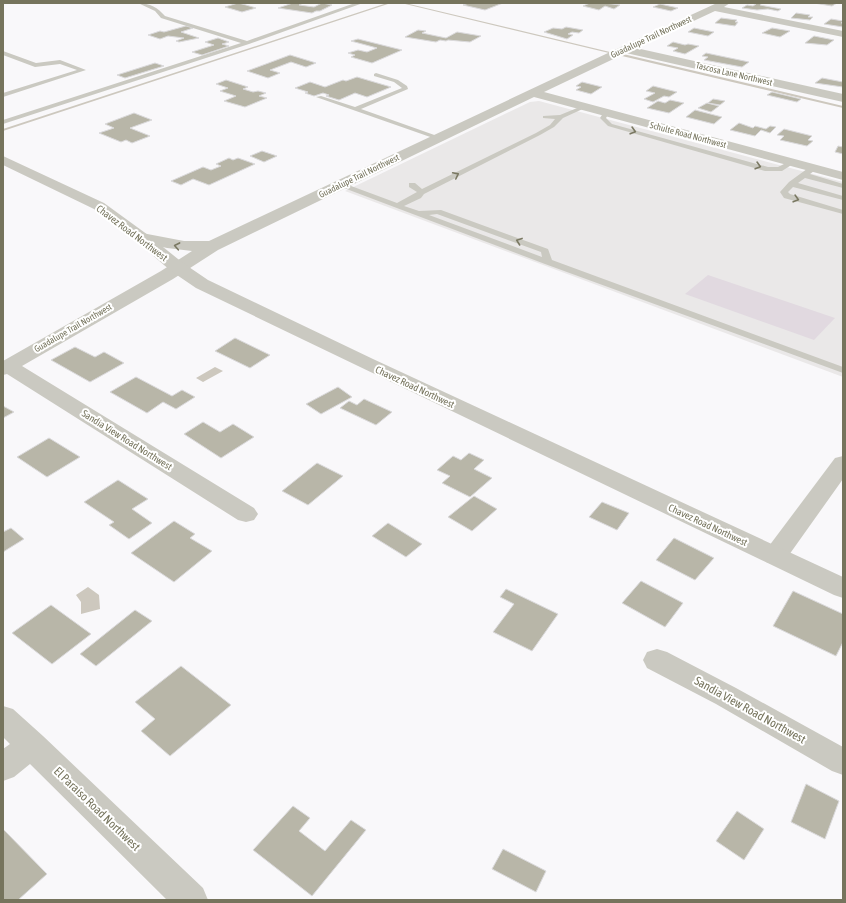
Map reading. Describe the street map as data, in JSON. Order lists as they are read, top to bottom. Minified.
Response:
{"streets":{"street":["Guadalupe Trail Northwest","Tascosa Lane Northwest","Schulte Road Northwest","Chavez Road Northwest","Sandia View Road Northwest","El Paraiso Road Northwest"]},"crossings":[["Guadalupe Trail Northwest","Tascosa Lane Northwest"],["Guadalupe Trail Northwest","Schulte Road Northwest"],["Guadalupe Trail Northwest","Chavez Road Northwest"],["Guadalupe Trail Northwest","Sandia View Road Northwest"]]}
